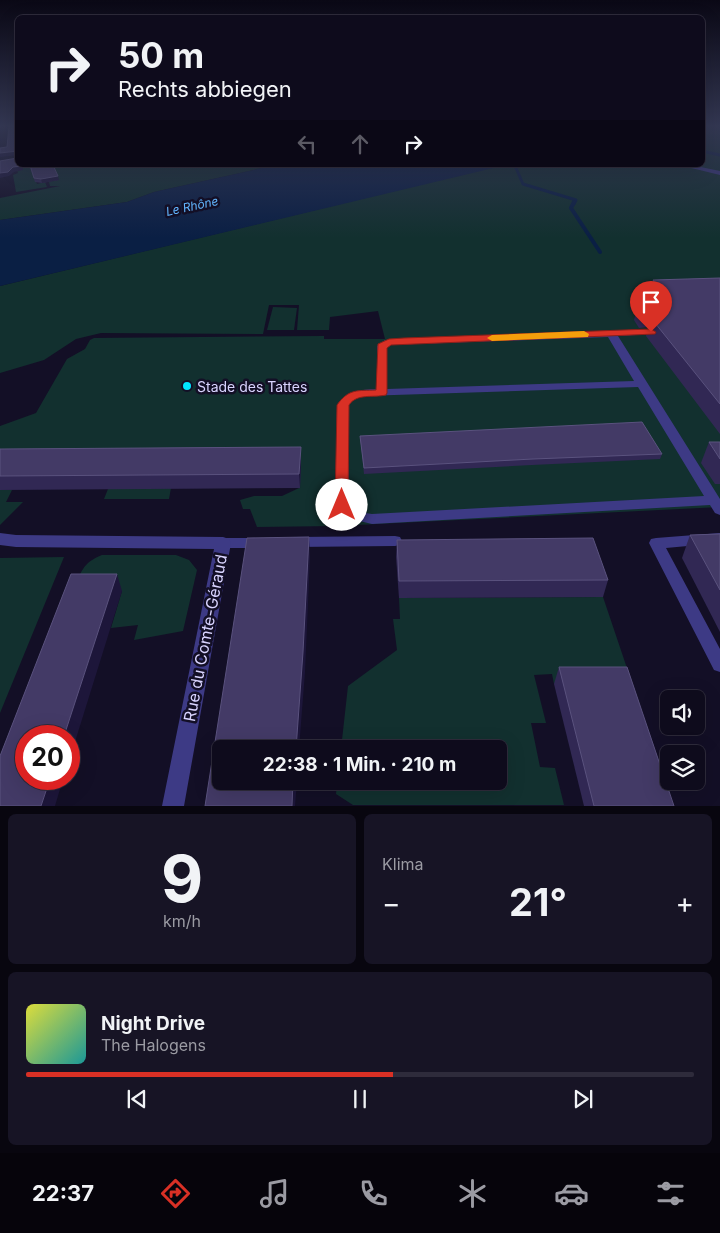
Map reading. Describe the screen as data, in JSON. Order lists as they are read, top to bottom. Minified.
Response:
{"streets":{"street":["Rue du Comte-Géraud"]},"water":["Le Rhône"],"places":["Stade des Tattes"],"page":{"turn":["50 m","Rechts abbiegen"],"limit":"20","trip":"22:38 · 1 Min. · 210 m","tile":[["9","km/h"],"Klima"],"heat":["−","21°","+"],"song":["Night Drive","The Halogens"],"tabs":"22:37"}}
